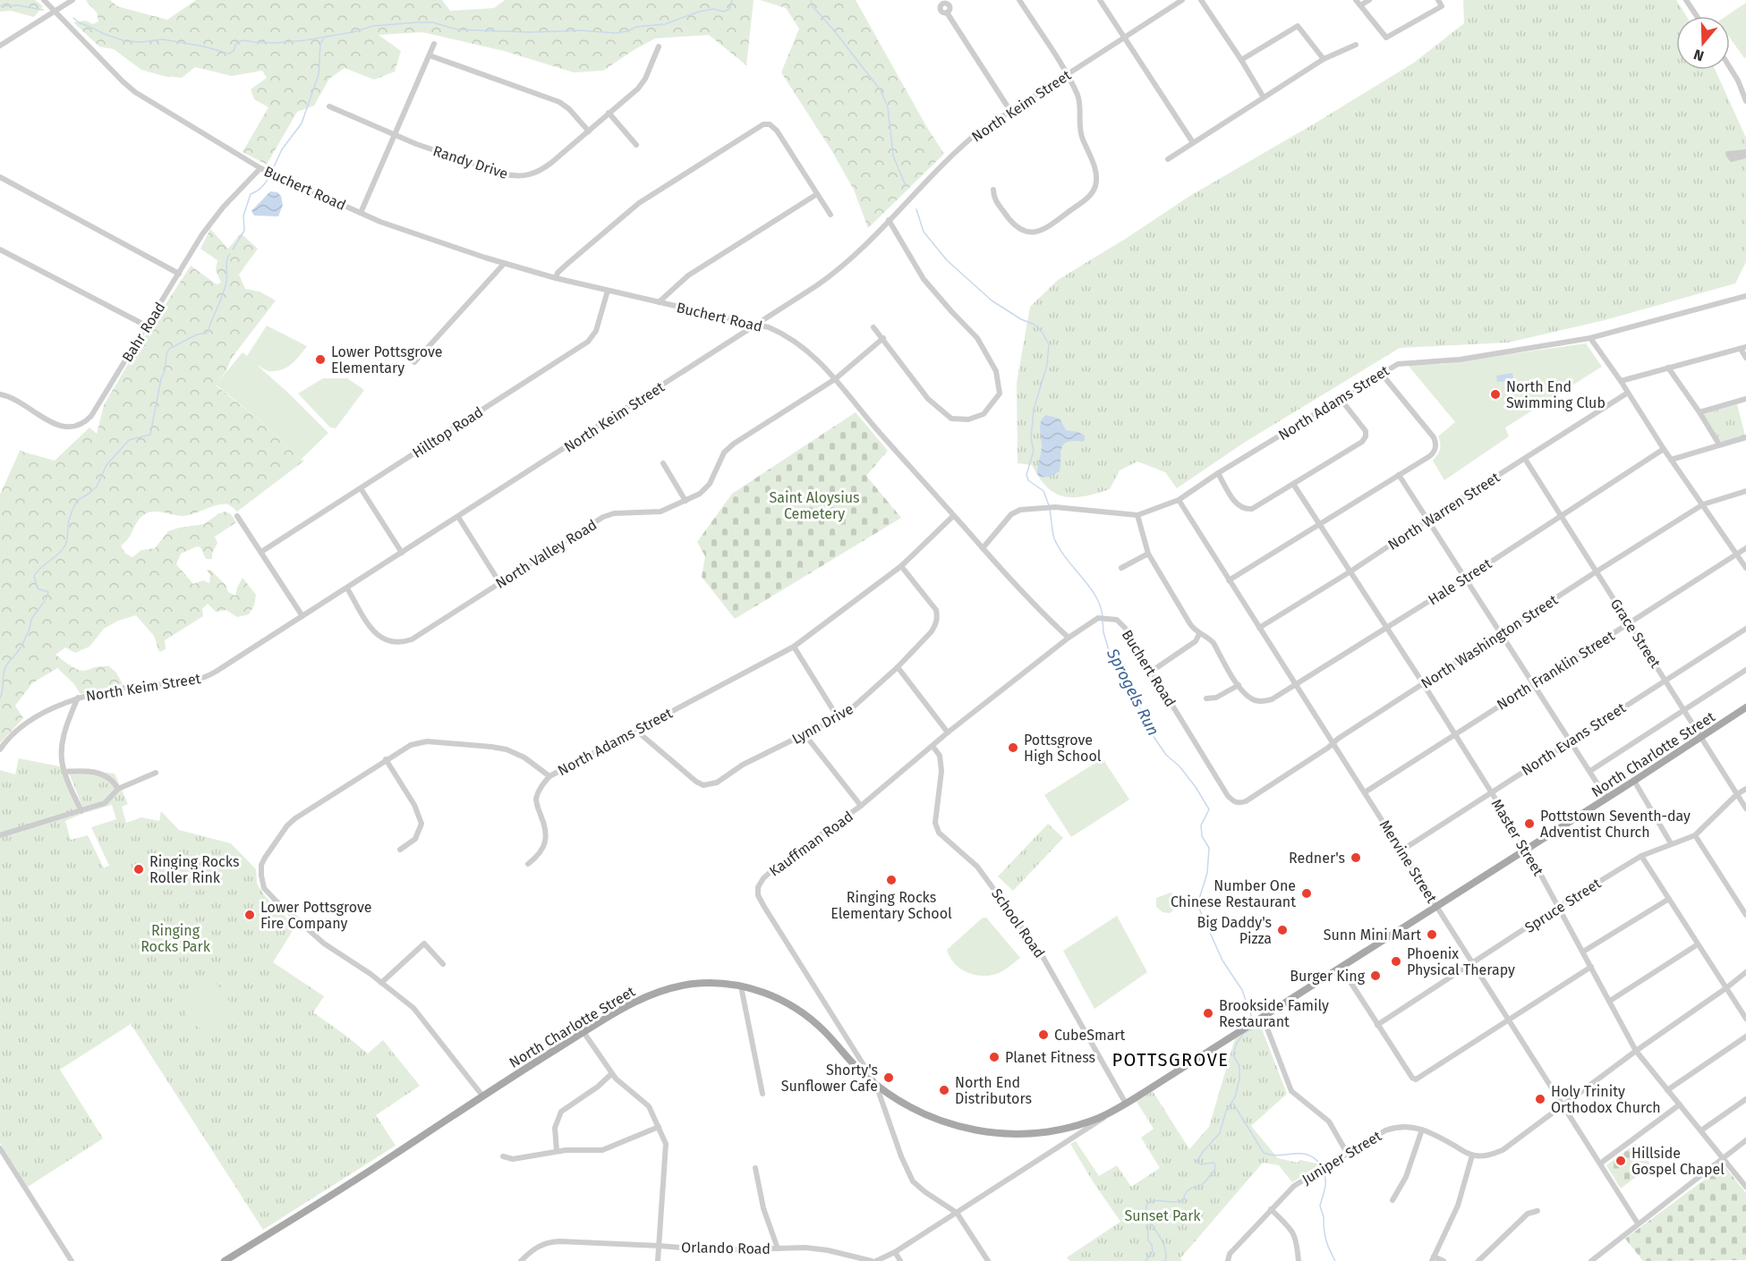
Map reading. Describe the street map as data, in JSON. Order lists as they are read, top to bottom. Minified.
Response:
{"streets":{"main road":["North Charlotte Street"],"street":["North Keim Street","Randy Drive","Buchert Road","Bahr Road","North Adams Street","Hilltop Road","North Warren Street","North Valley Road","Hale Street","Grace Street","North Washington Street","North Franklin Street","Lynn Drive","North Evans Street","Master Street","Kauffman Road","Mervine Street","Spruce Street","School Road","Juniper Street","Orlando Road"]},"crossings":[["North Keim Street","Buchert Road"],["North Keim Street","North Valley Road"],["Buchert Road","Bahr Road"],["Buchert Road","North Adams Street"],["Buchert Road","Hilltop Road"],["Buchert Road","North Valley Road"],["Buchert Road","North Washington Street"],["Buchert Road","Kauffman Road"],["North Adams Street","Lynn Drive"],["North Adams Street","Mervine Street"],["North Warren Street","Grace Street"],["North Warren Street","Master Street"],["North Warren Street","Mervine Street"],["Hale Street","Grace Street"],["Hale Street","Master Street"],["Hale Street","Mervine Street"],["Grace Street","North Washington Street"],["Grace Street","North Franklin Street"],["Grace Street","North Evans Street"],["Grace Street","North Charlotte Street"],["Grace Street","Spruce Street"],["North Washington Street","Master Street"],["North Washington Street","Mervine Street"],["North Franklin Street","Master Street"],["North Franklin Street","Mervine Street"],["North Evans Street","Master Street"],["North Evans Street","Mervine Street"],["North Charlotte Street","Master Street"],["North Charlotte Street","Kauffman Road"],["North Charlotte Street","Mervine Street"],["North Charlotte Street","School Road"],["Master Street","Spruce Street"],["Kauffman Road","School Road"],["Mervine Street","Spruce Street"]],"districts":["POTTSGROVE"],"water":["Sprogels Run"],"parks":["Saint Aloysius Cemetery","Ringing Rocks Park","Sunset Park"],"places":["Lower Pottsgrove Elementary","North End Swimming Club","Pottsgrove High School","Pottstown Seventh-day Adventist Church","Redner's","Ringing Rocks Roller Rink","Ringing Rocks Elementary School","Number One Chinese Restaurant","Lower Pottsgrove Fire Company","Big Daddy's Pizza","Sunn Mini Mart","Phoenix Physical Therapy","Burger King","Brookside Family Restaurant","CubeSmart","Planet Fitness","Shorty's Sunflower Cafe","North End Distributors","Holy Trinity Orthodox Church","Hillside Gospel Chapel"],"north":"bottom"}
